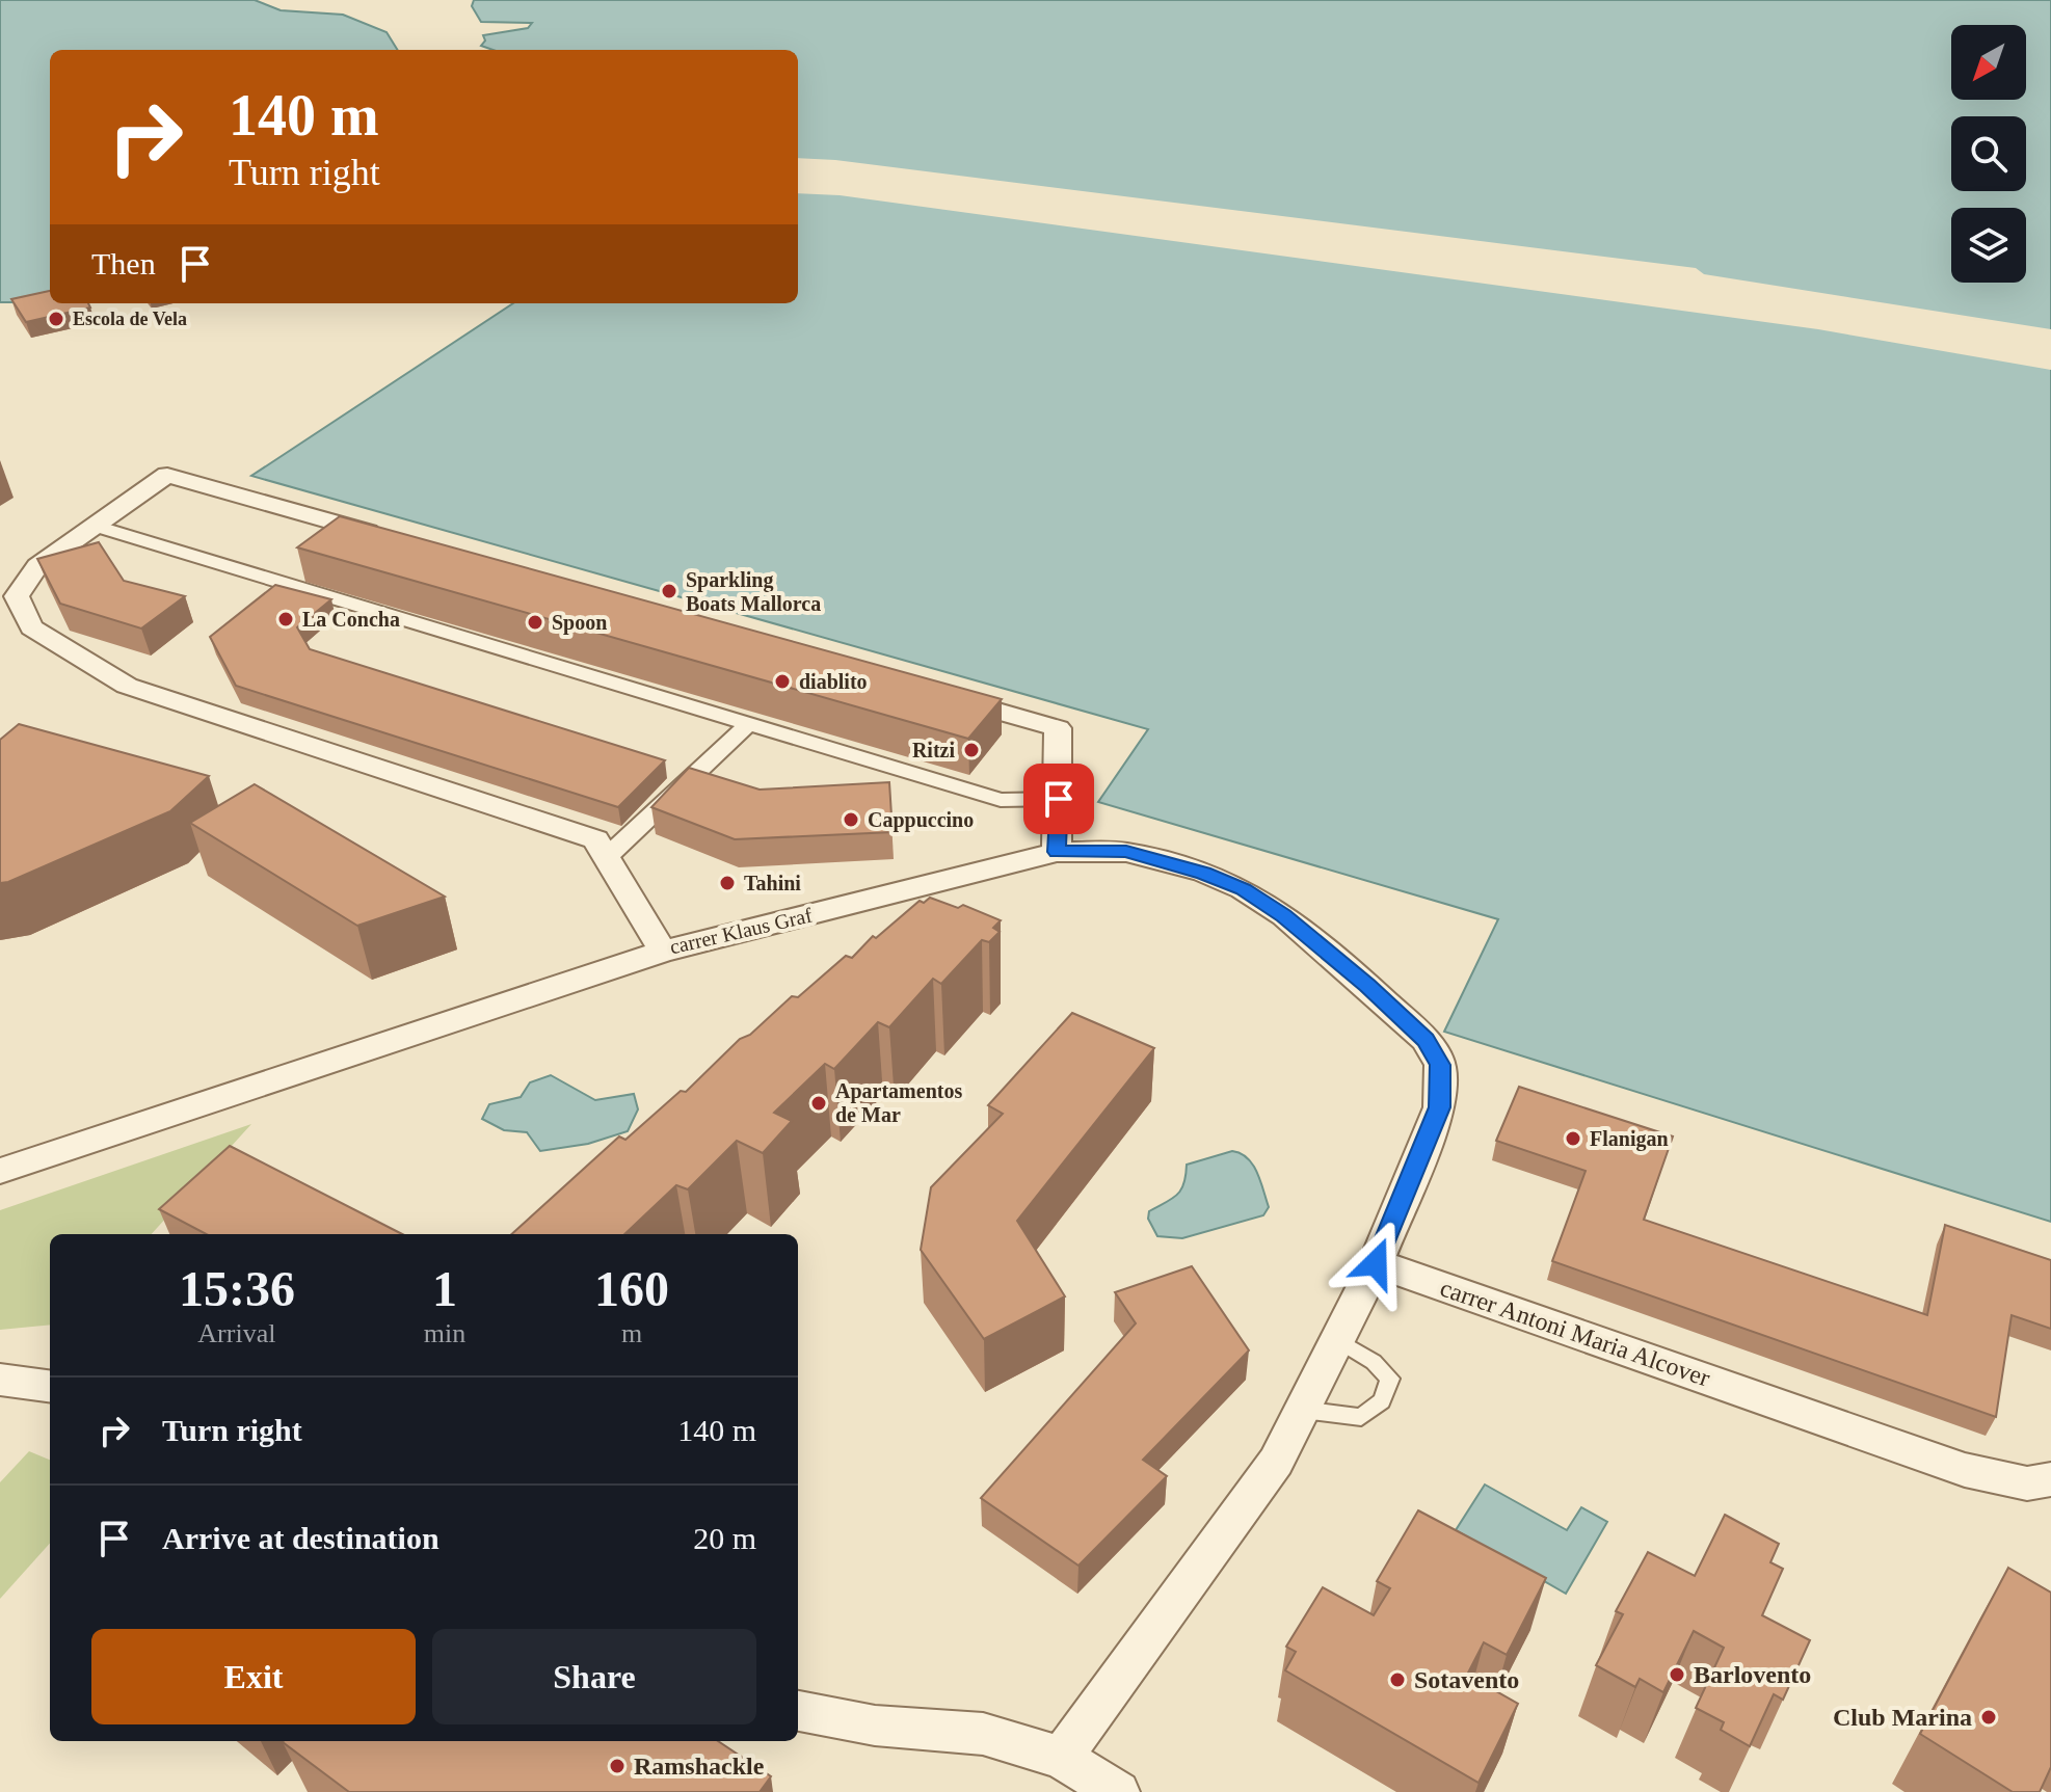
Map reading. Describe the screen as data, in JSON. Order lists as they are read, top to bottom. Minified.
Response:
{"streets":{"street":["carrer Klaus Graf","carrer Antoni Maria Alcover"]},"crossings":[["carrer Klaus Graf","carrer Antoni Maria Alcover"]],"places":["Escola de Vela","Sparkling Boats Mallorca","La Concha","Spoon","diablito","Ritzi","Cappuccino","Tahini","Apartamentos de Mar","Flanigan","Barlovento","Sotavento","Club Marina","Ramshackle"],"north":"bottom left","page":{"turn":["140 m","Turn right"],"then":"Then","eta":["15:36","Arrival","1","min","160","m"],"list":[{"name":"Turn right","value":"140 m"},{"name":"Arrive at destination","value":"20 m"}],"buttons":["Exit","Share"]}}
